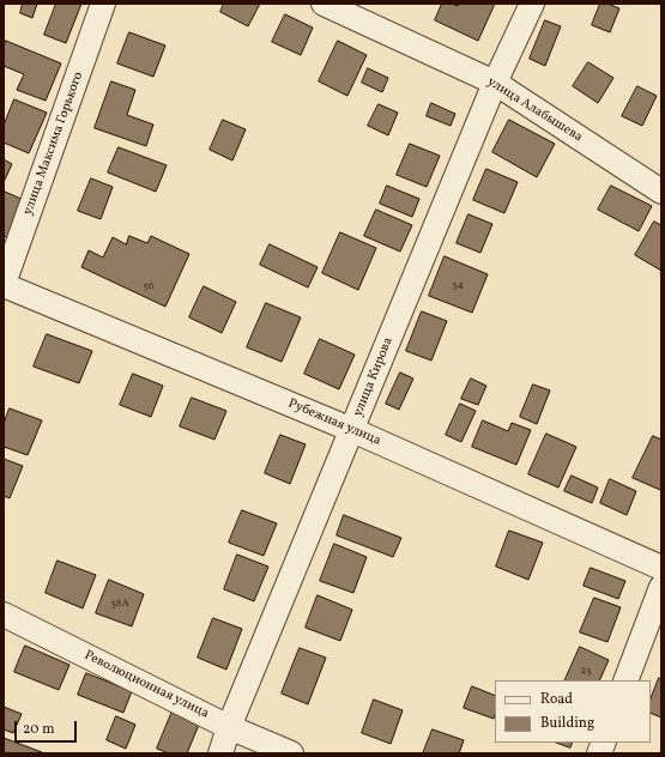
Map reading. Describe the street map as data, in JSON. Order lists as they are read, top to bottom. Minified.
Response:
{"streets":{"street":["улица Алабышева","улица Максима Горького","улица Кирова","Рубежная улица","Революционная улица"]},"crossings":[["улица Алабышева","улица Кирова"],["улица Максима Горького","Рубежная улица"],["улица Кирова","Рубежная улица"],["улица Кирова","Революционная улица"]],"house_numbers":["34","56","38А","23"],"legend":["Road","Building"],"scale_bar":"20 m"}
